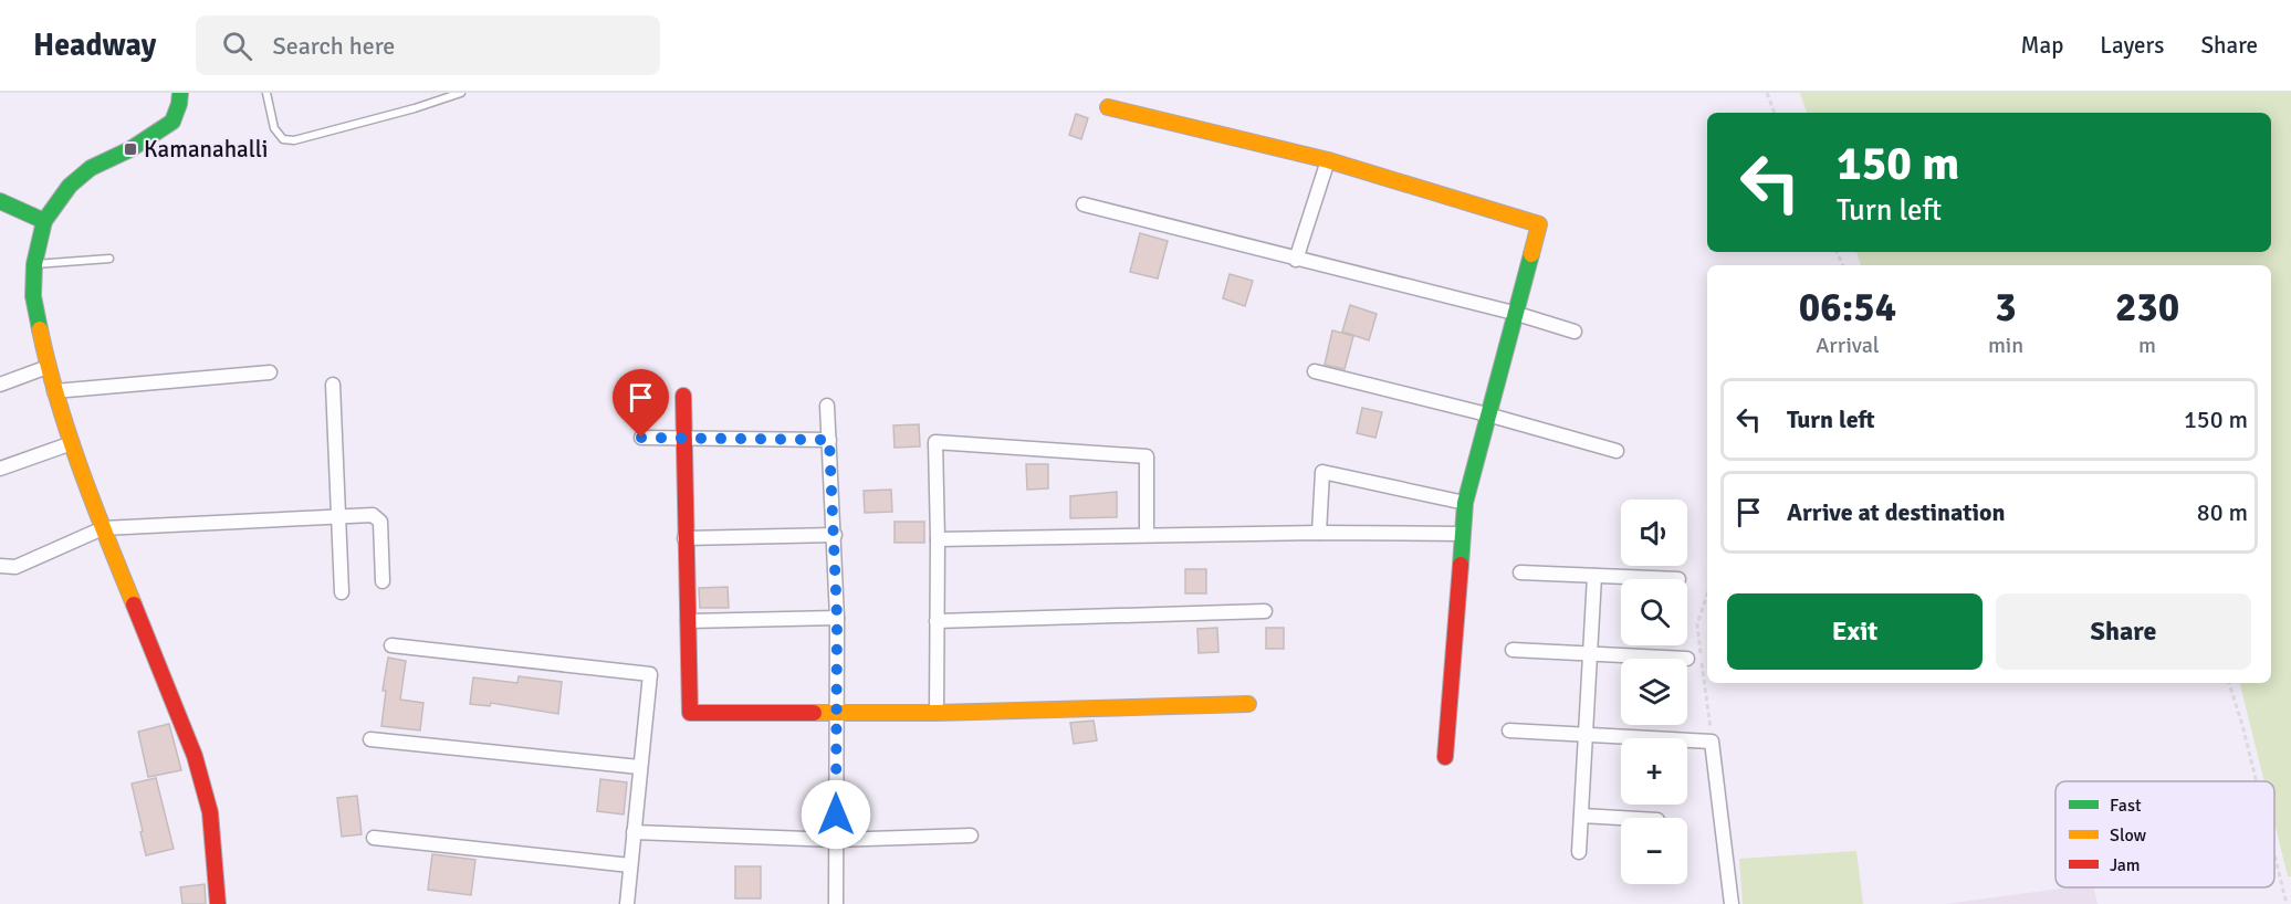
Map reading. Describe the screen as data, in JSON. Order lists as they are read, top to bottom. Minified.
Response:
{"places":{"transit":["Kamanahalli"]},"legend":["Fast","Slow","Jam"],"page":{"header":"Headway","search":"Search here","nav":["Map","Layers","Share"],"turn":["150 m","Turn left"],"eta":["06:54","Arrival","3","min","230","m"],"list":[{"name":"Turn left","value":"150 m"},{"name":"Arrive at destination","value":"80 m"}],"map_buttons":["+","−"],"buttons":["Exit","Share"]}}
